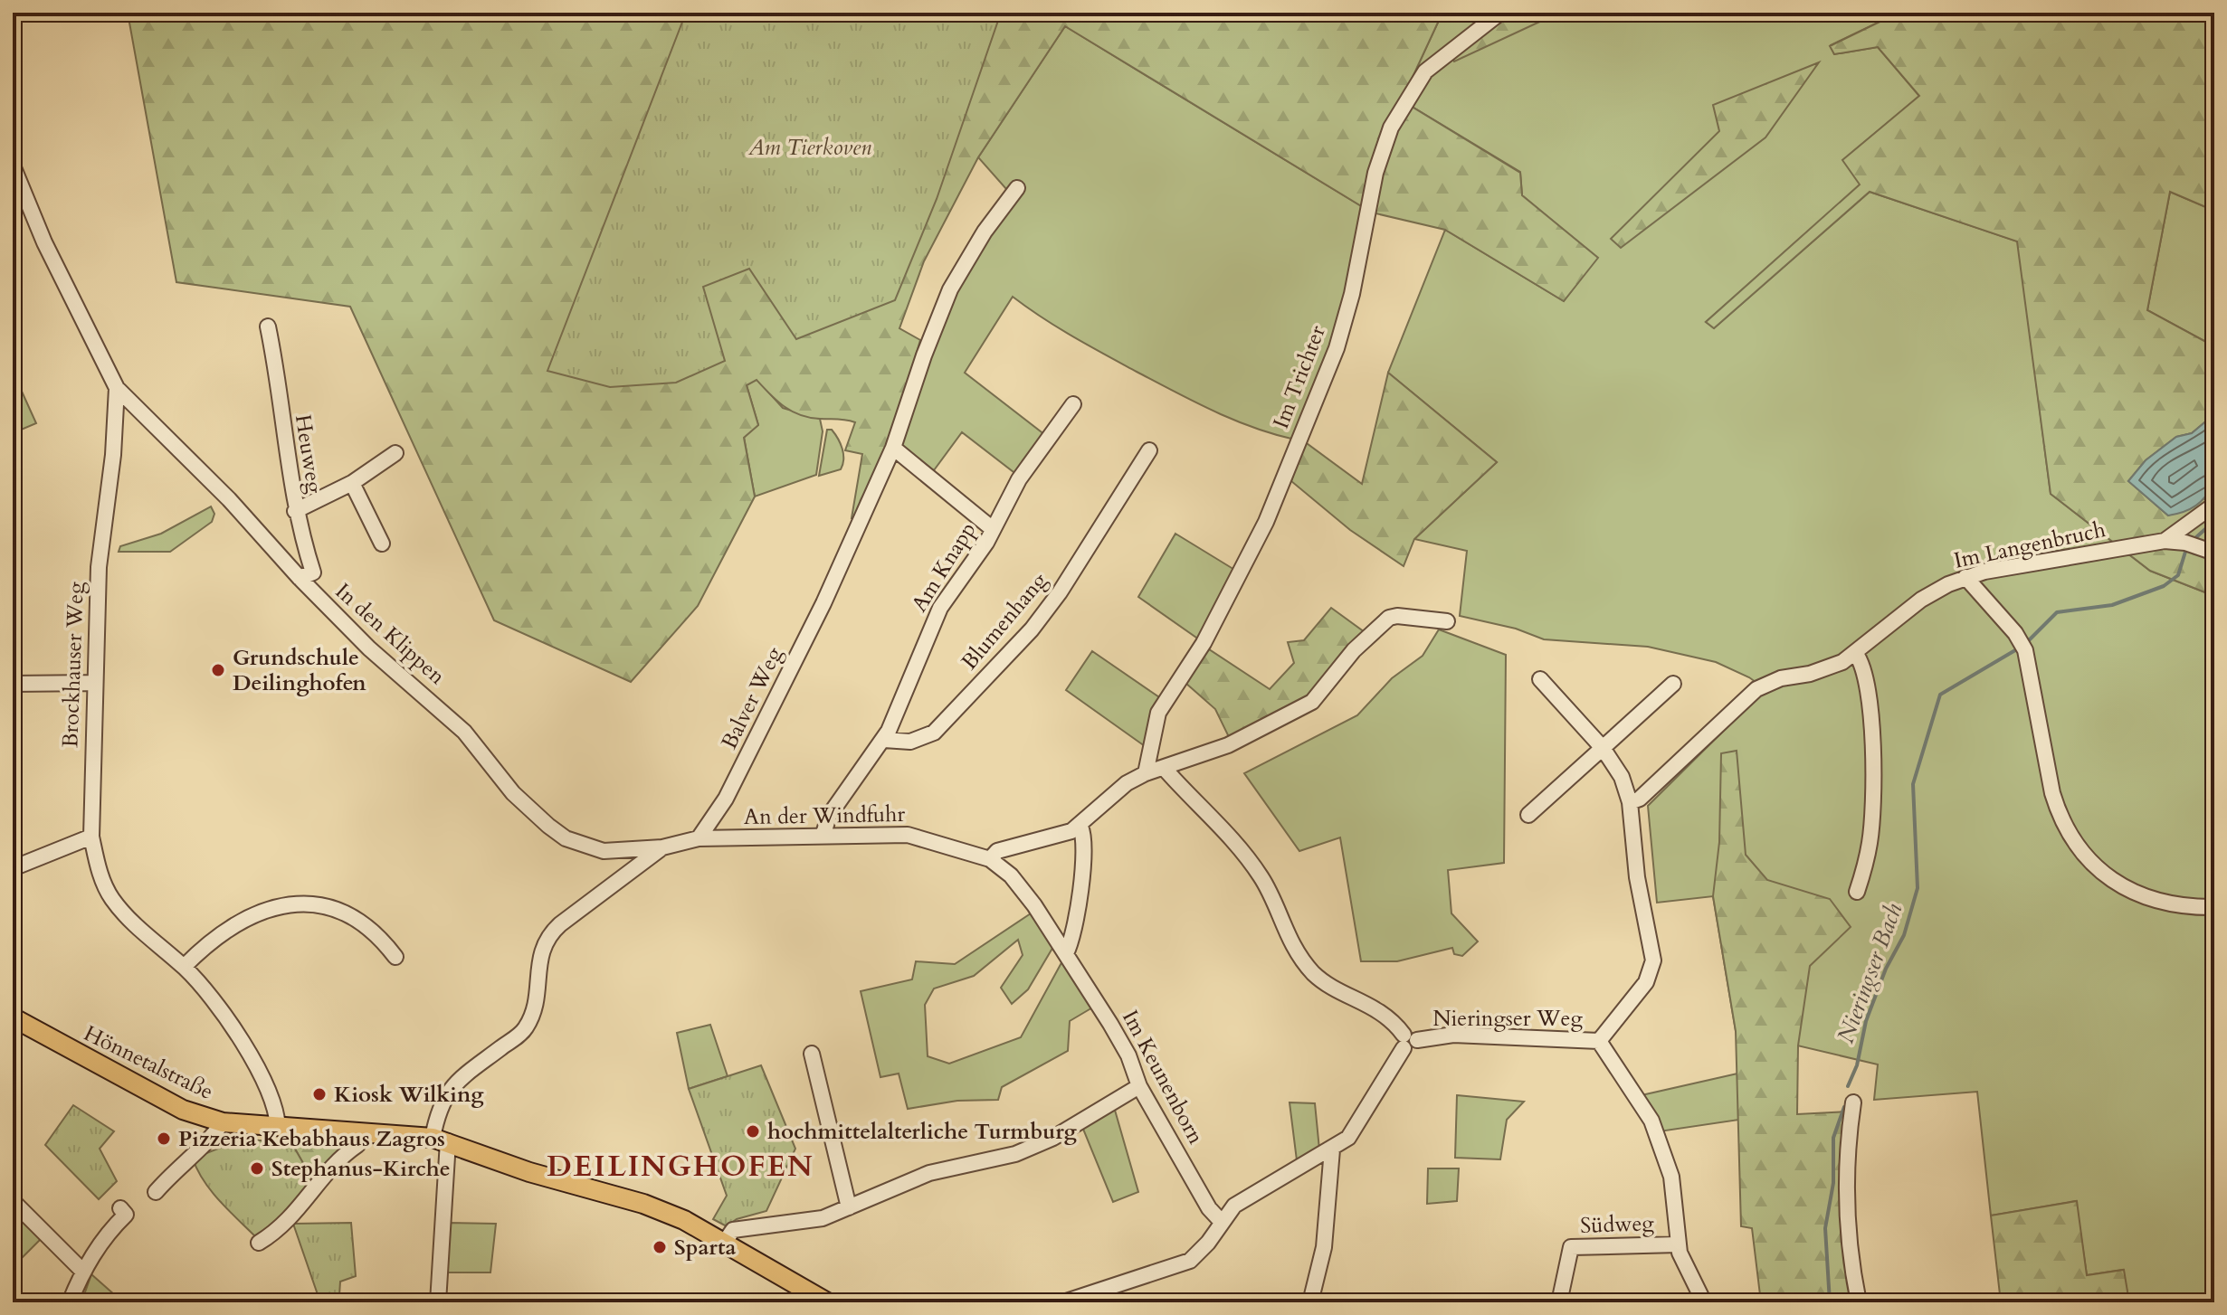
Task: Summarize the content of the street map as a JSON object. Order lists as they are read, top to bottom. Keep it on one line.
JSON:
{"streets":{"main road":["Hönnetalstraße"],"street":["Im Trichter","Heuweg","Im Langenbruch","Am Knapp","Blumenhang","In den Klippen","Brockhauser Weg","Balver Weg","An der Windfuhr","Nieringser Weg","Im Keunenborn","Südweg"]},"crossings":[["Heuweg","In den Klippen"],["Am Knapp","Blumenhang"],["Am Knapp","An der Windfuhr"],["In den Klippen","Brockhauser Weg"],["Brockhauser Weg","Hönnetalstraße"],["Balver Weg","An der Windfuhr"],["An der Windfuhr","Im Keunenborn"]],"districts":["DEILINGHOFEN"],"water":["Nieringser Bach"],"parks":["Am Tierkoven"],"places":["Grundschule Deilinghofen","Kiosk Wilking","hochmittelalterliche Turmburg","Pizzeria Kebabhaus Zagros","Stephanus-Kirche","Sparta"]}
